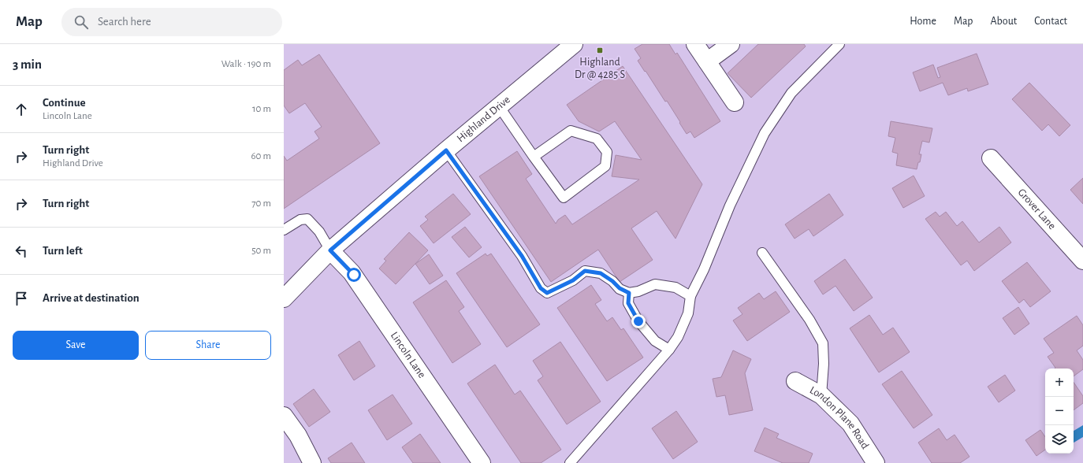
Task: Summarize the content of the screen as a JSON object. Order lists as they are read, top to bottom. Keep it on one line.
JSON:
{"streets":{"street":["Highland Drive","Grover Lane","Lincoln Lane","London Plane Road"]},"crossings":[["Highland Drive","Lincoln Lane"]],"places":{"transit":["Highland Dr @ 4285 S"]},"page":{"header":"Map","search":"Search here","nav":["Home","Map","About","Contact"],"heading":["3 min","Walk · 190 m"],"list":[["Continue","Lincoln Lane","10 m"],["Turn right","Highland Drive","60 m"],["Turn right","70 m"],["Turn left","50 m"],"Arrive at destination"],"buttons":["Save","Share"],"map_buttons":["+","−"]}}
